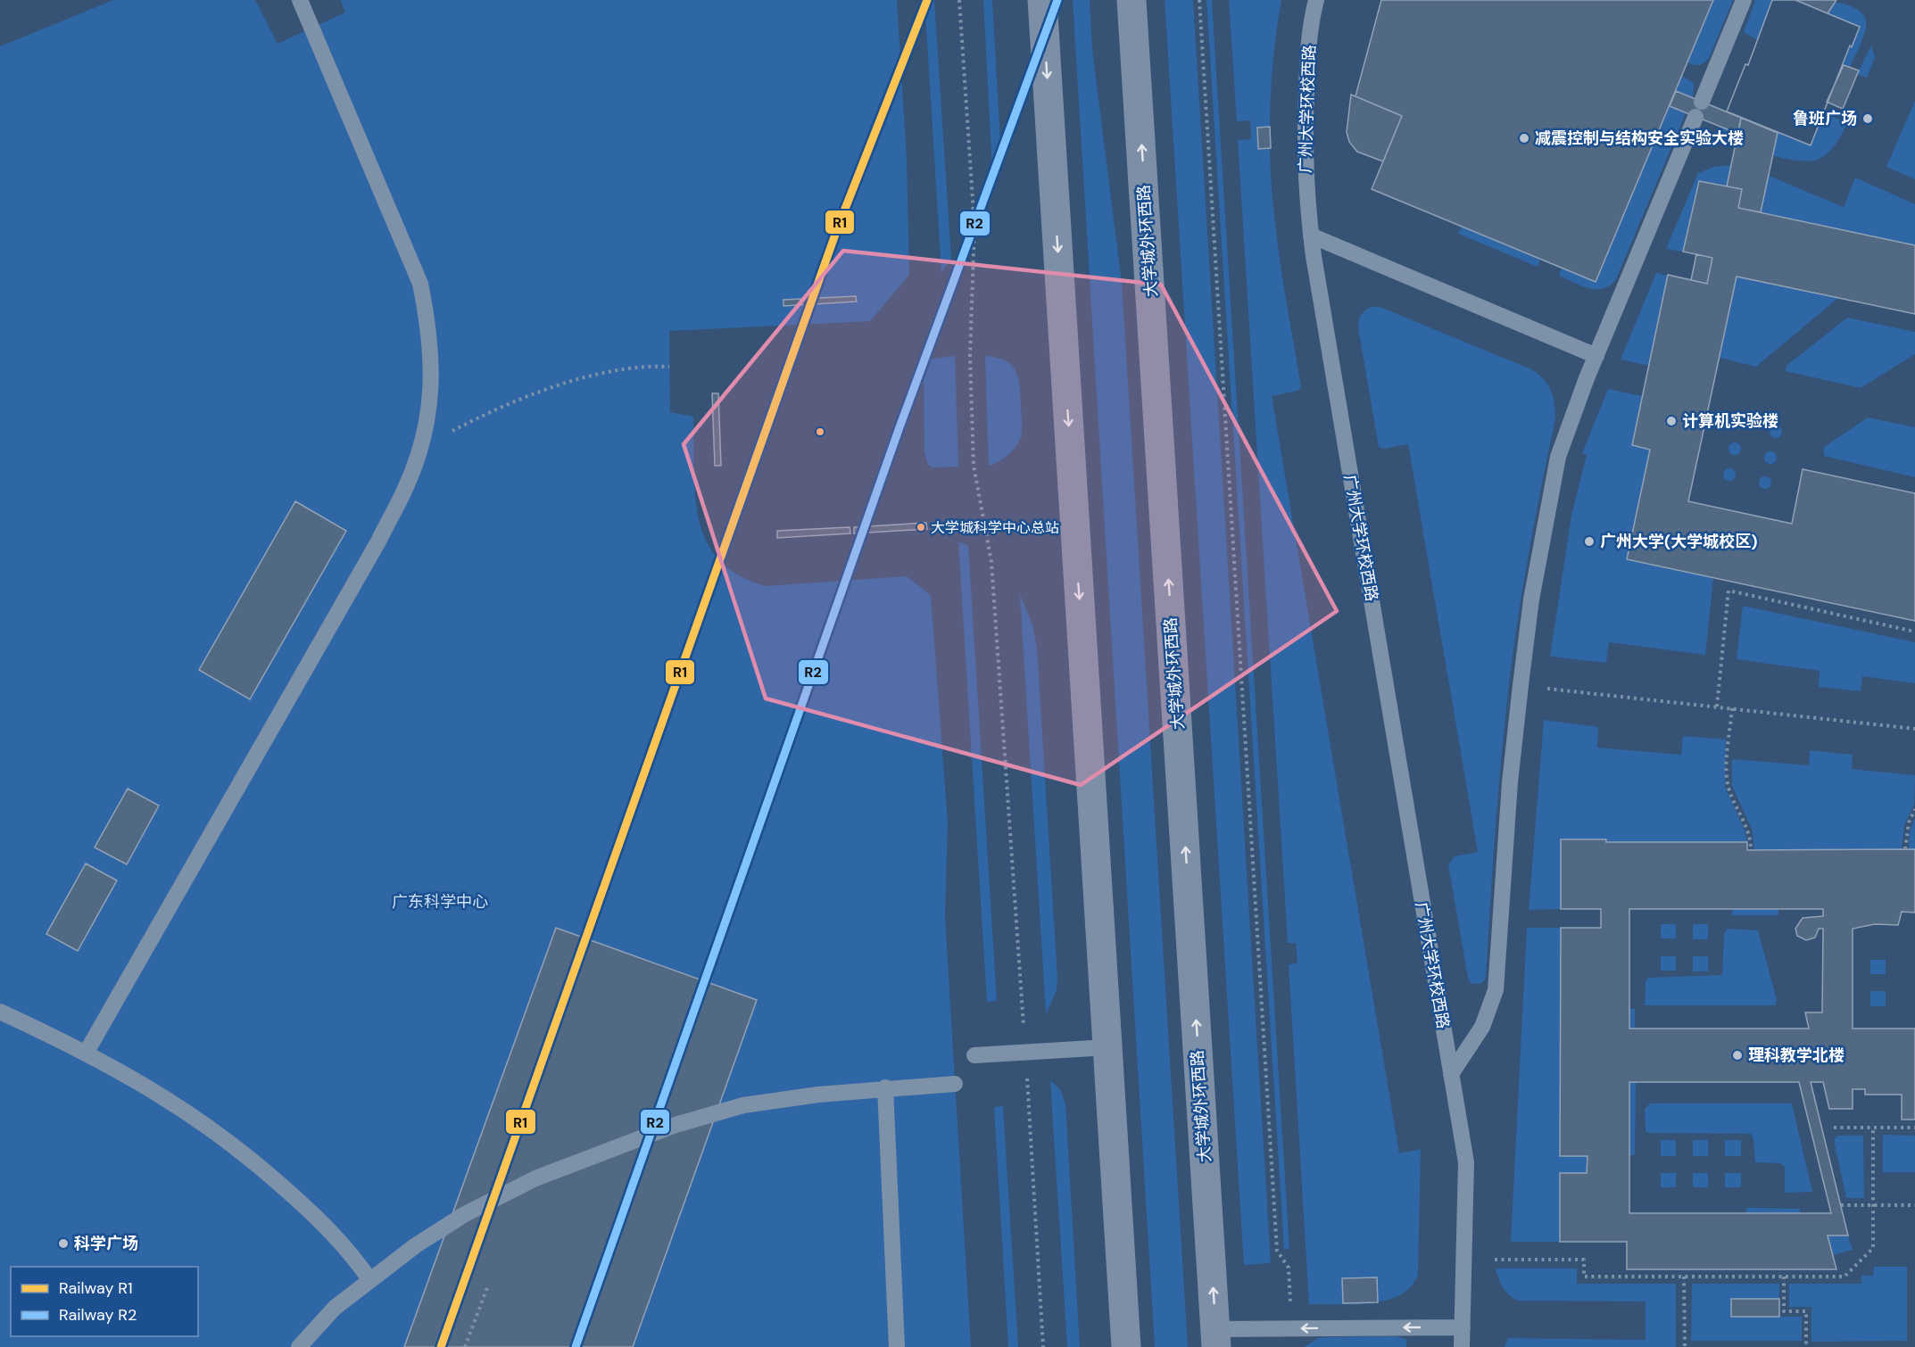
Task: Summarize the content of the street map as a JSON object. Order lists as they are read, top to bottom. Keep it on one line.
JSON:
{"streets":{"main road":["大学城外环西路"],"lane":["广州大学环校西路"]},"parks":["广东科学中心"],"places":["鲁班广场","减震控制与结构安全实验大楼","计算机实验楼","大学城科学中心总站","广州大学(大学城校区)","理科教学北楼","科学广场"],"lines":["rail line R1","rail line R2"],"legend":["Railway R1","Railway R2"]}
